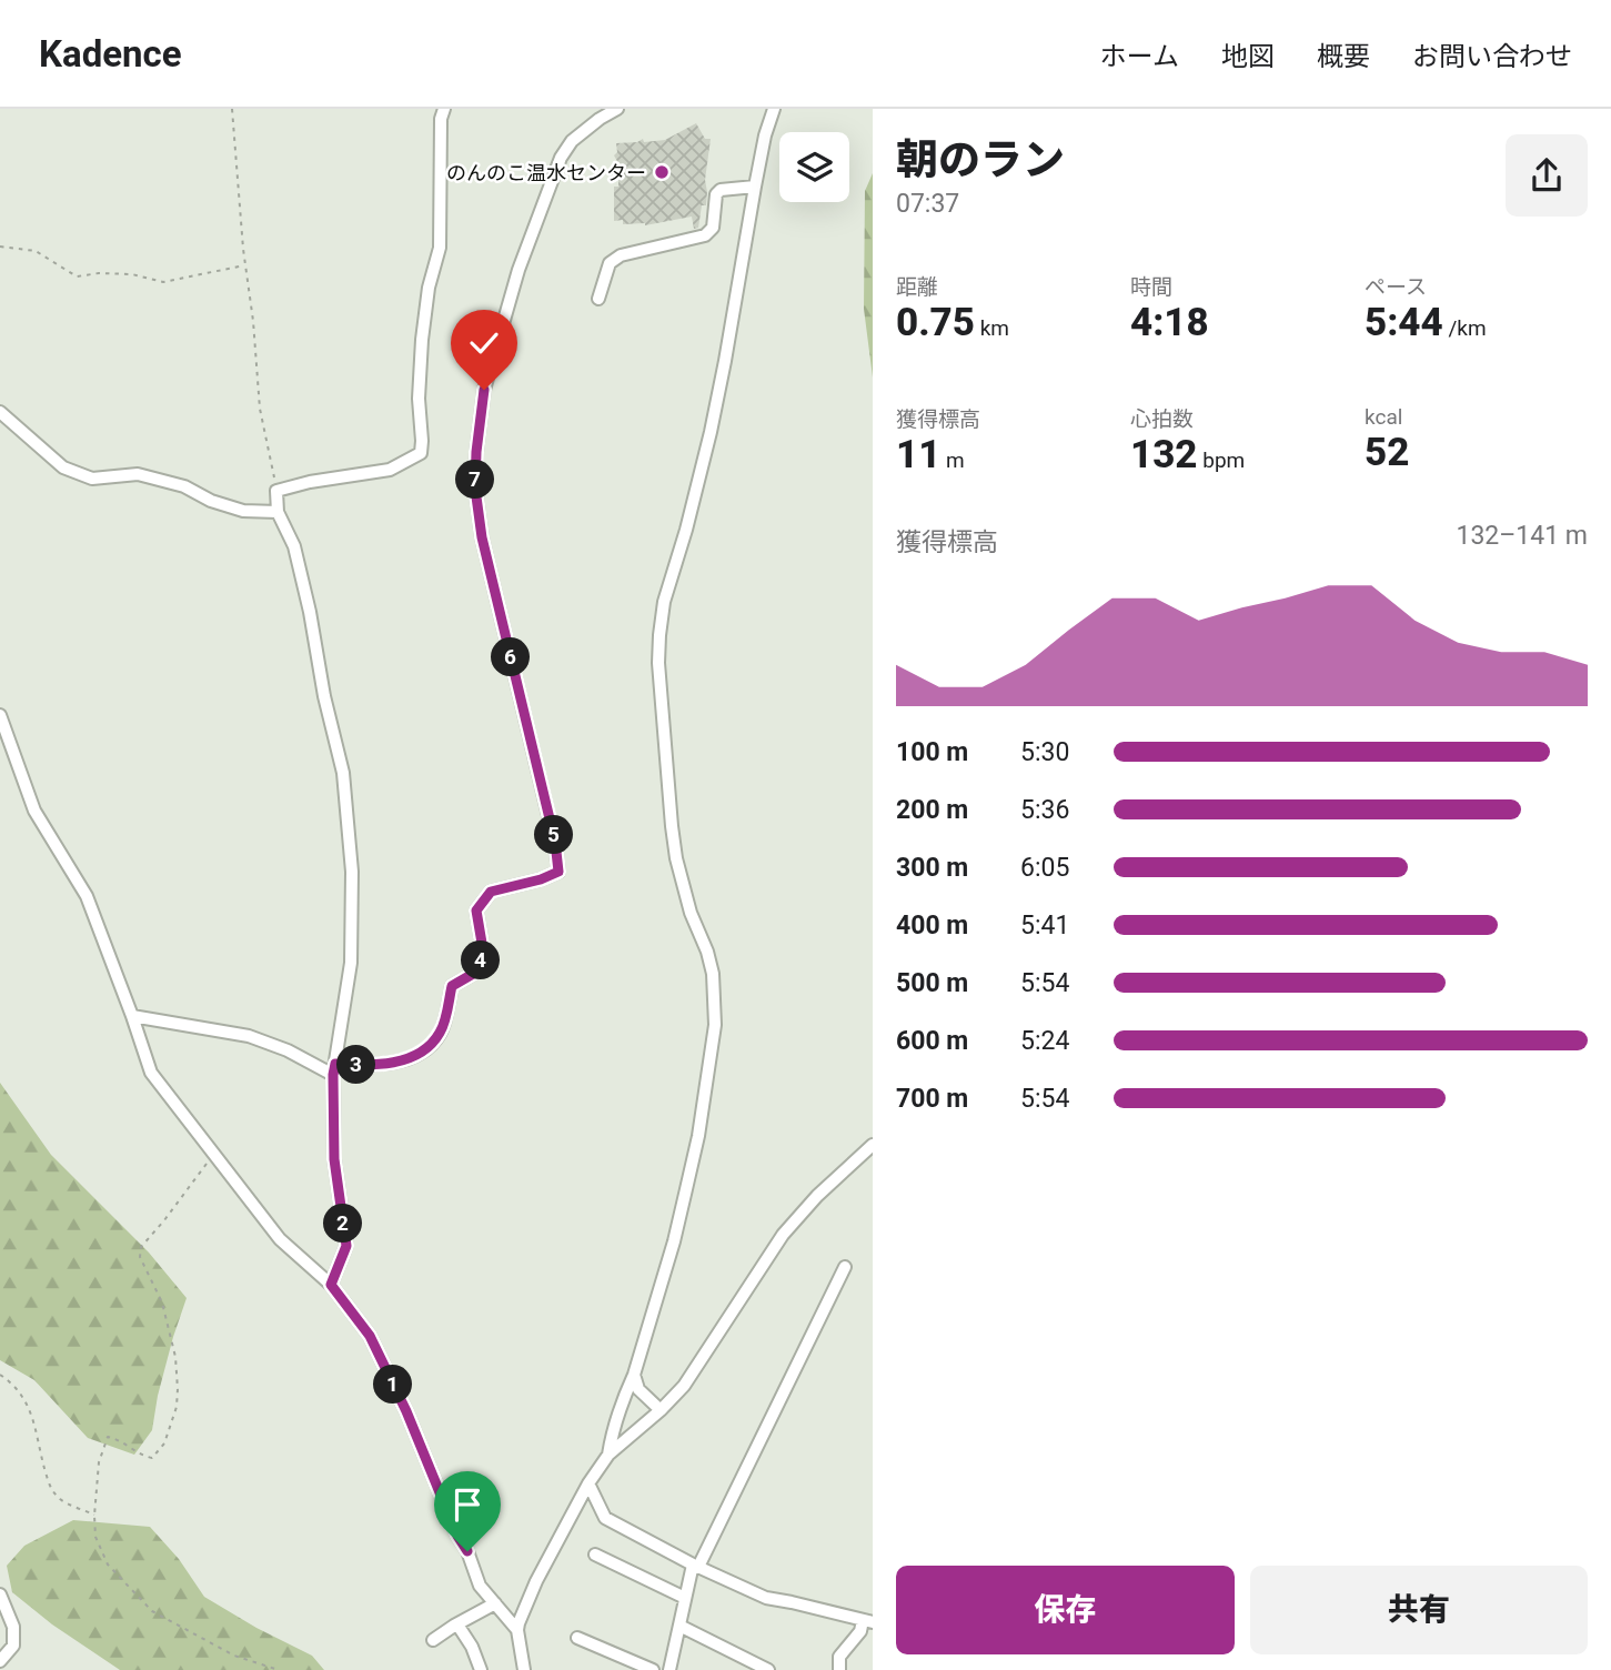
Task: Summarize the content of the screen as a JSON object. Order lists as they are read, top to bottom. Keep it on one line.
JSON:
{"places":["のんのこ温水センター"],"page":{"header":"Kadence","nav":["ホーム","地図","概要","お問い合わせ"],"heading":["朝のラン","07:37"],"stats":[["距離","0.75 km"],["時間","4:18"],["ペース","5:44 /km"],["獲得標高","11 m"],["心拍数","132 bpm"],["kcal","52"]],"pins":["7","6","5","4","3","2","1"],"chart":["獲得標高","132–141 m"],"list":[{"name":"100 m","note":"5:30"},{"name":"200 m","note":"5:36"},{"name":"300 m","note":"6:05"},{"name":"400 m","note":"5:41"},{"name":"500 m","note":"5:54"},{"name":"600 m","note":"5:24"},{"name":"700 m","note":"5:54"}],"buttons":["保存","共有"]}}
